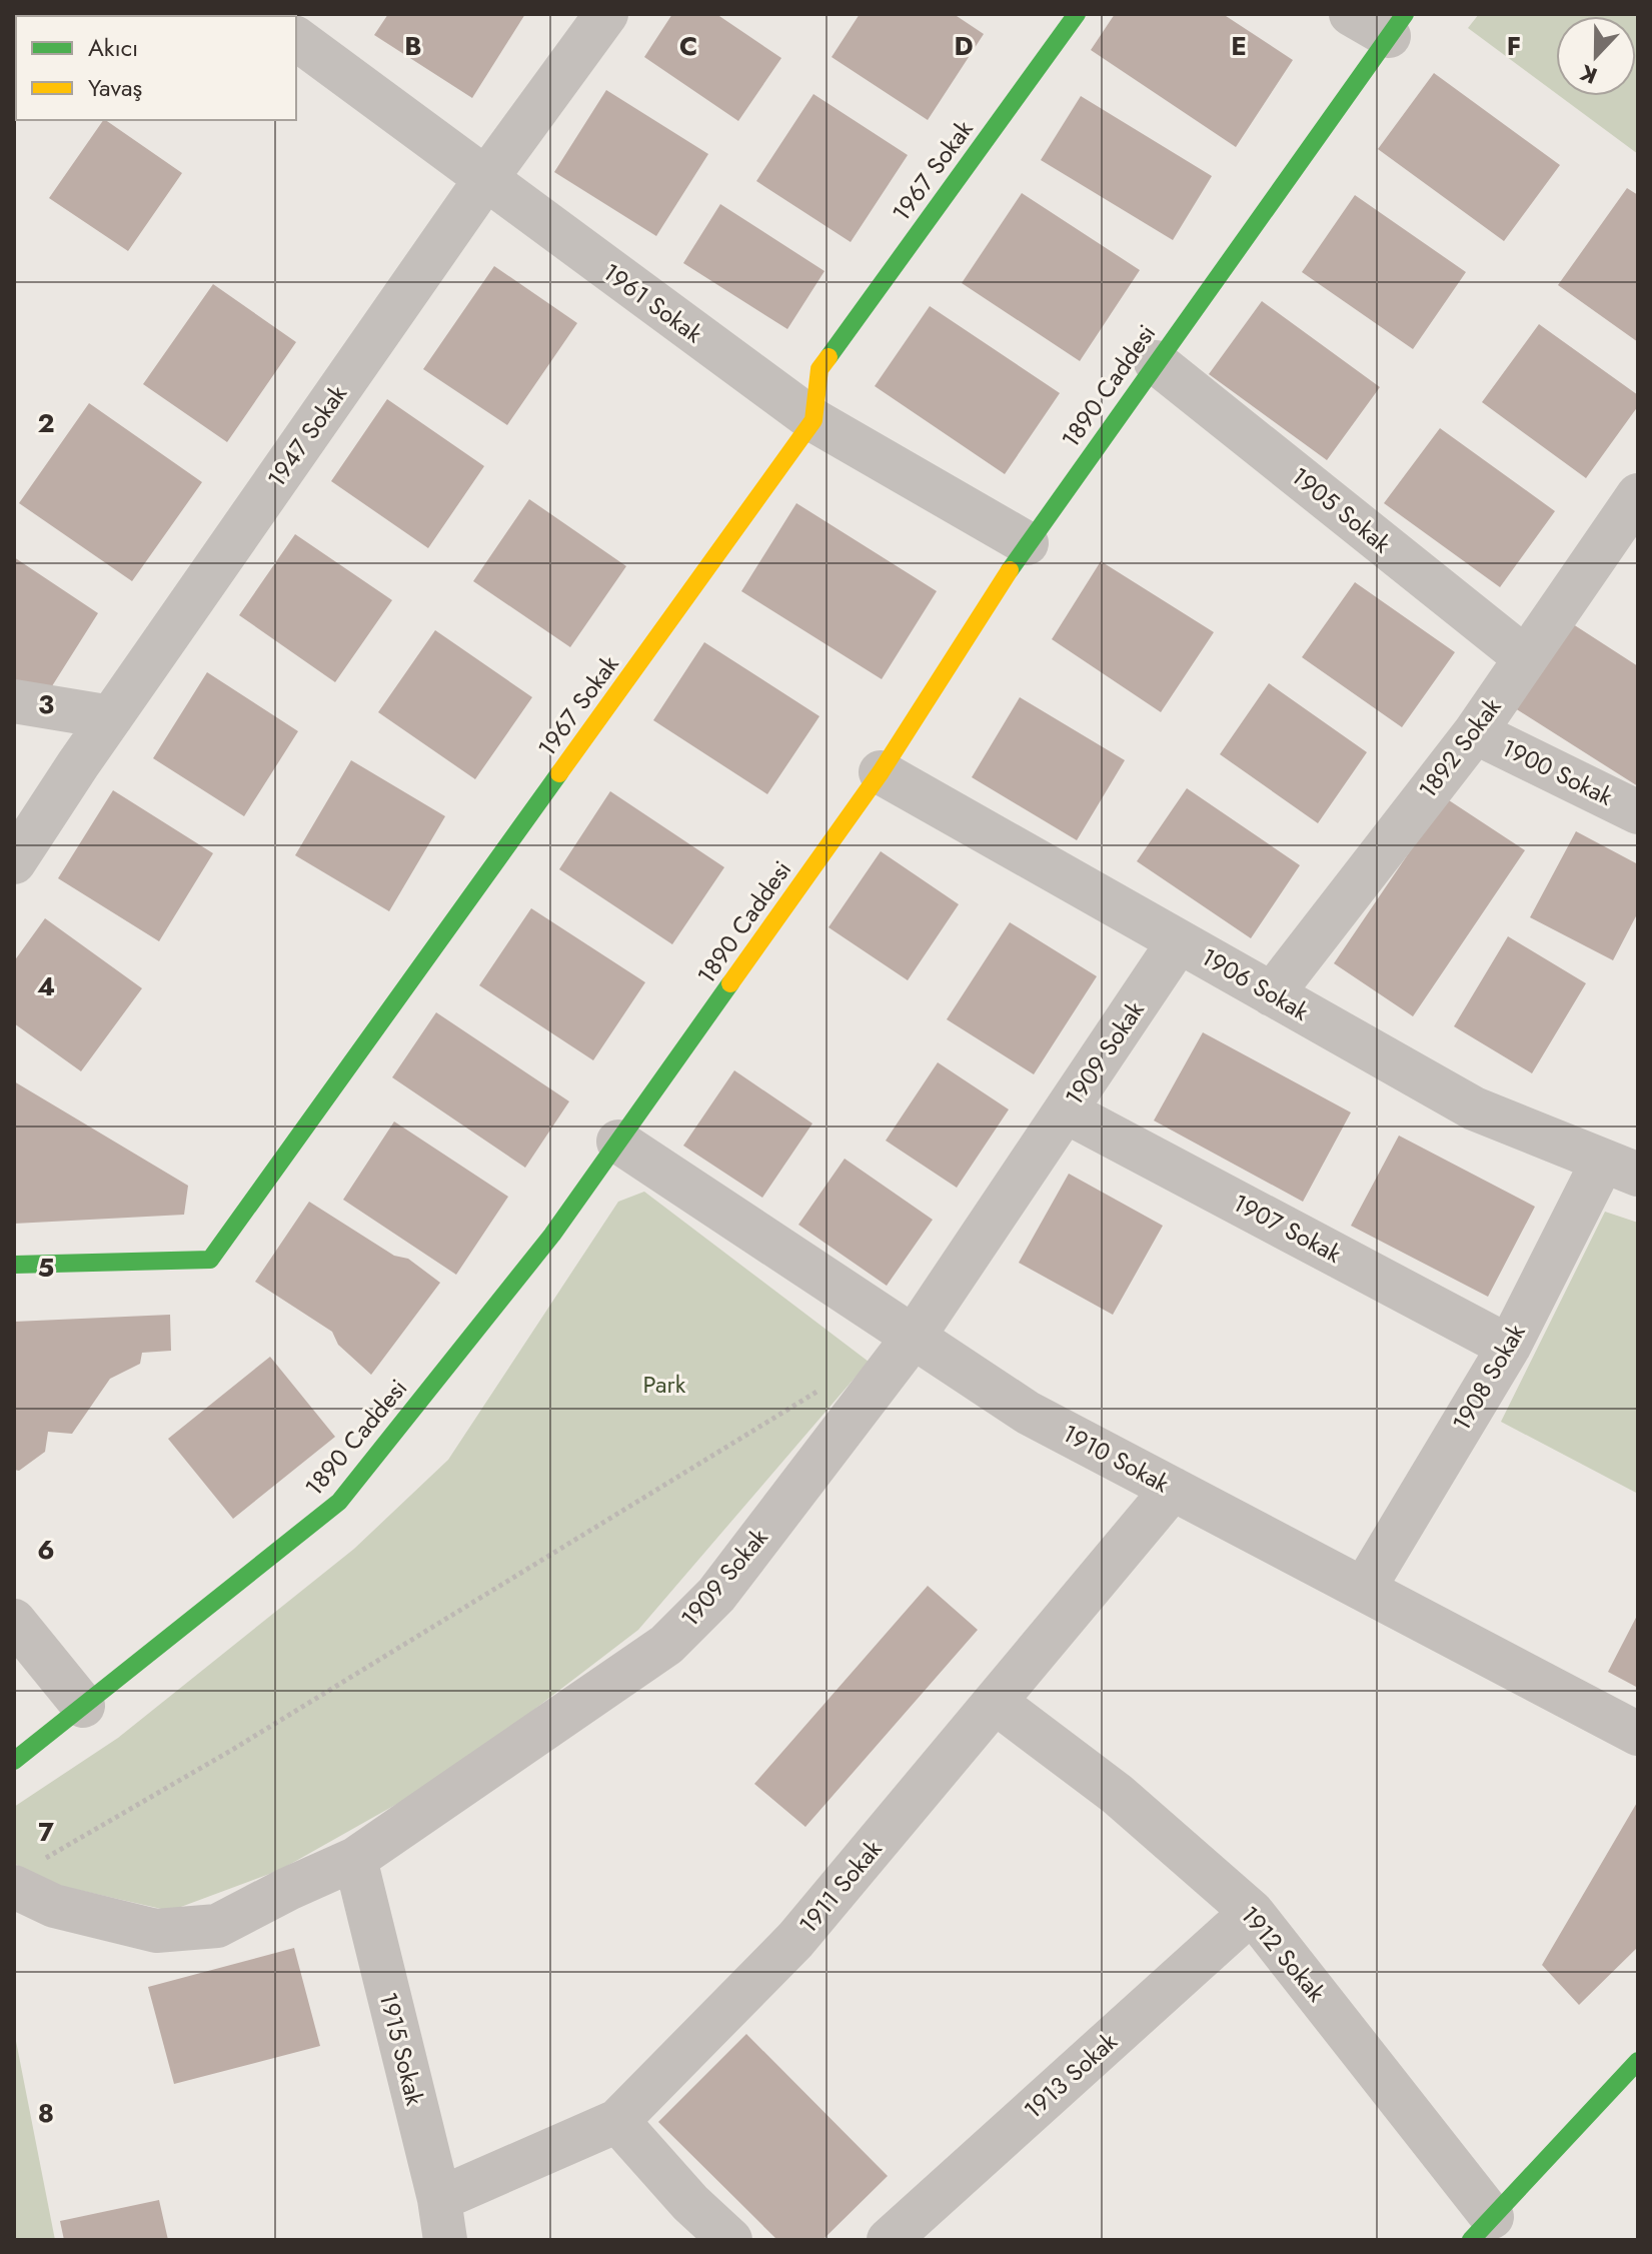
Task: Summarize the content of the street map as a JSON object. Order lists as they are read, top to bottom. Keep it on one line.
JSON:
{"streets":{"street":["1967 Sokak","1961 Sokak","1890 Caddesi","1947 Sokak","1905 Sokak","1892 Sokak","1900 Sokak","1906 Sokak","1909 Sokak","1907 Sokak","1908 Sokak","1910 Sokak","1911 Sokak","1912 Sokak","1915 Sokak","1913 Sokak"]},"crossings":[["1967 Sokak","1961 Sokak"],["1961 Sokak","1890 Caddesi"],["1961 Sokak","1947 Sokak"],["1890 Caddesi","1905 Sokak"],["1890 Caddesi","1906 Sokak"],["1890 Caddesi","1910 Sokak"],["1905 Sokak","1892 Sokak"],["1892 Sokak","1900 Sokak"],["1892 Sokak","1906 Sokak"],["1906 Sokak","1909 Sokak"],["1906 Sokak","1908 Sokak"],["1909 Sokak","1907 Sokak"],["1909 Sokak","1910 Sokak"],["1909 Sokak","1915 Sokak"],["1907 Sokak","1908 Sokak"],["1908 Sokak","1910 Sokak"],["1910 Sokak","1911 Sokak"],["1911 Sokak","1912 Sokak"],["1911 Sokak","1915 Sokak"],["1912 Sokak","1913 Sokak"]],"parks":["Park"],"legend":["Akıcı","Yavaş"],"north":"bottom","grid":{"columns":["B","C","D","E","F"],"rows":["2","3","4","5","6","7","8"]}}
